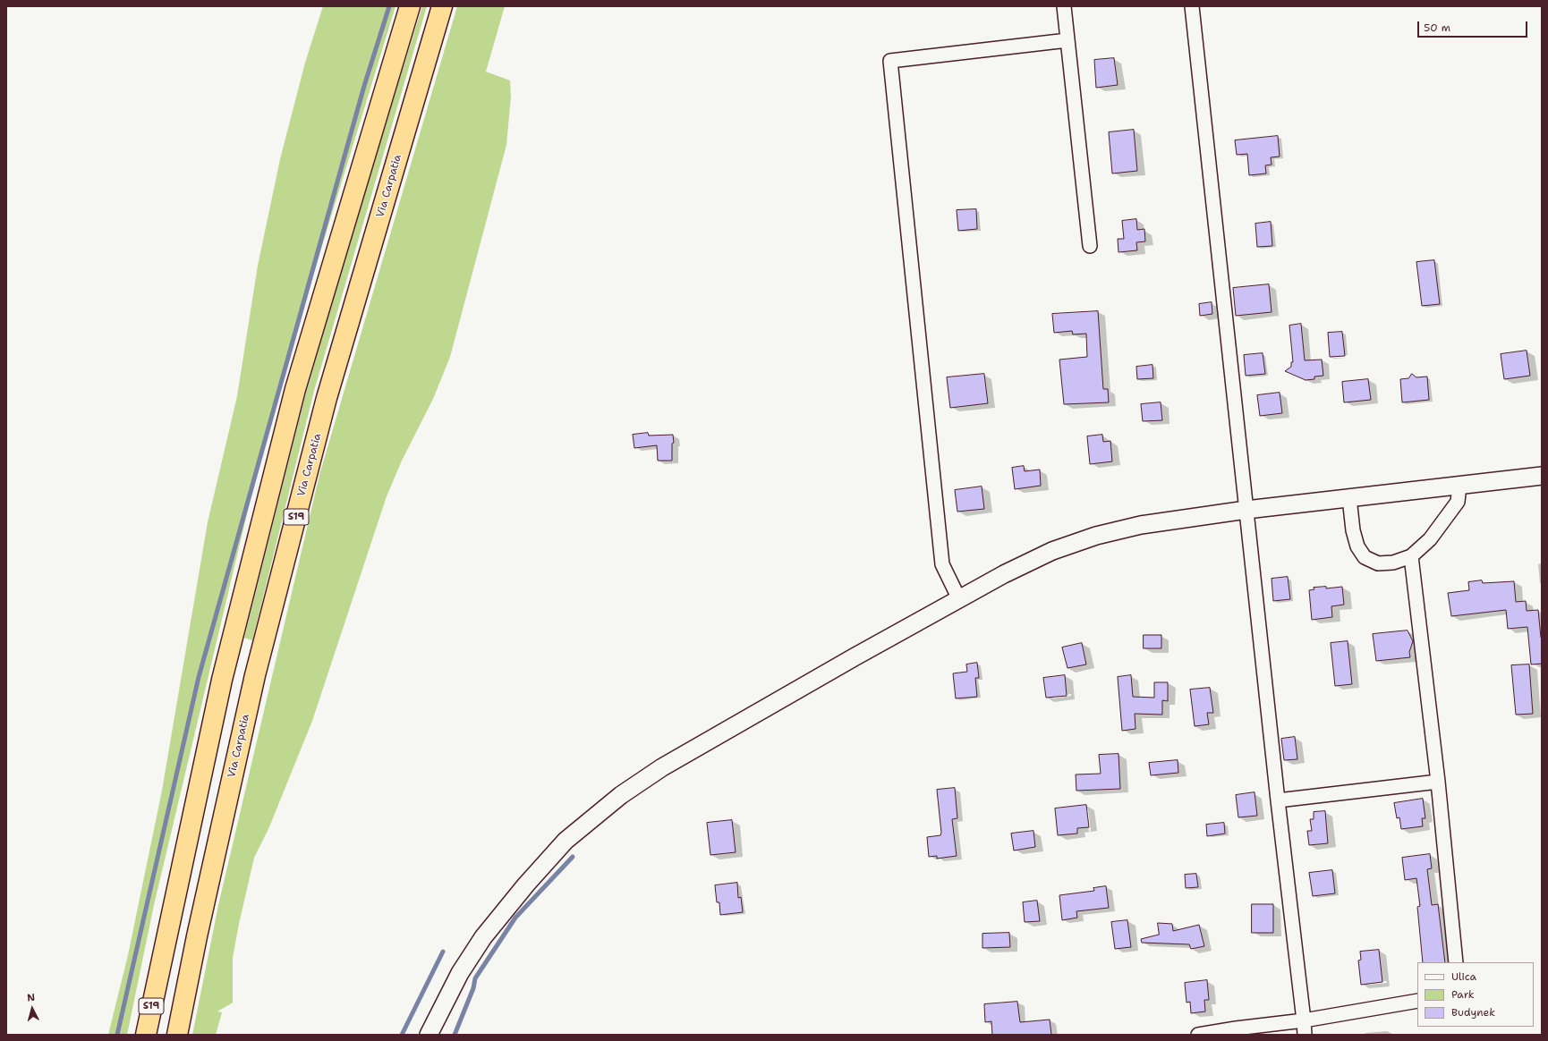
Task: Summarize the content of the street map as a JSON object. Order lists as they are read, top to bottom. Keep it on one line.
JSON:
{"streets":{"highway":["Via Carpatia","S19"]},"legend":["Ulica","Park","Budynek"],"scale_bar":"50 m","north":"top"}
